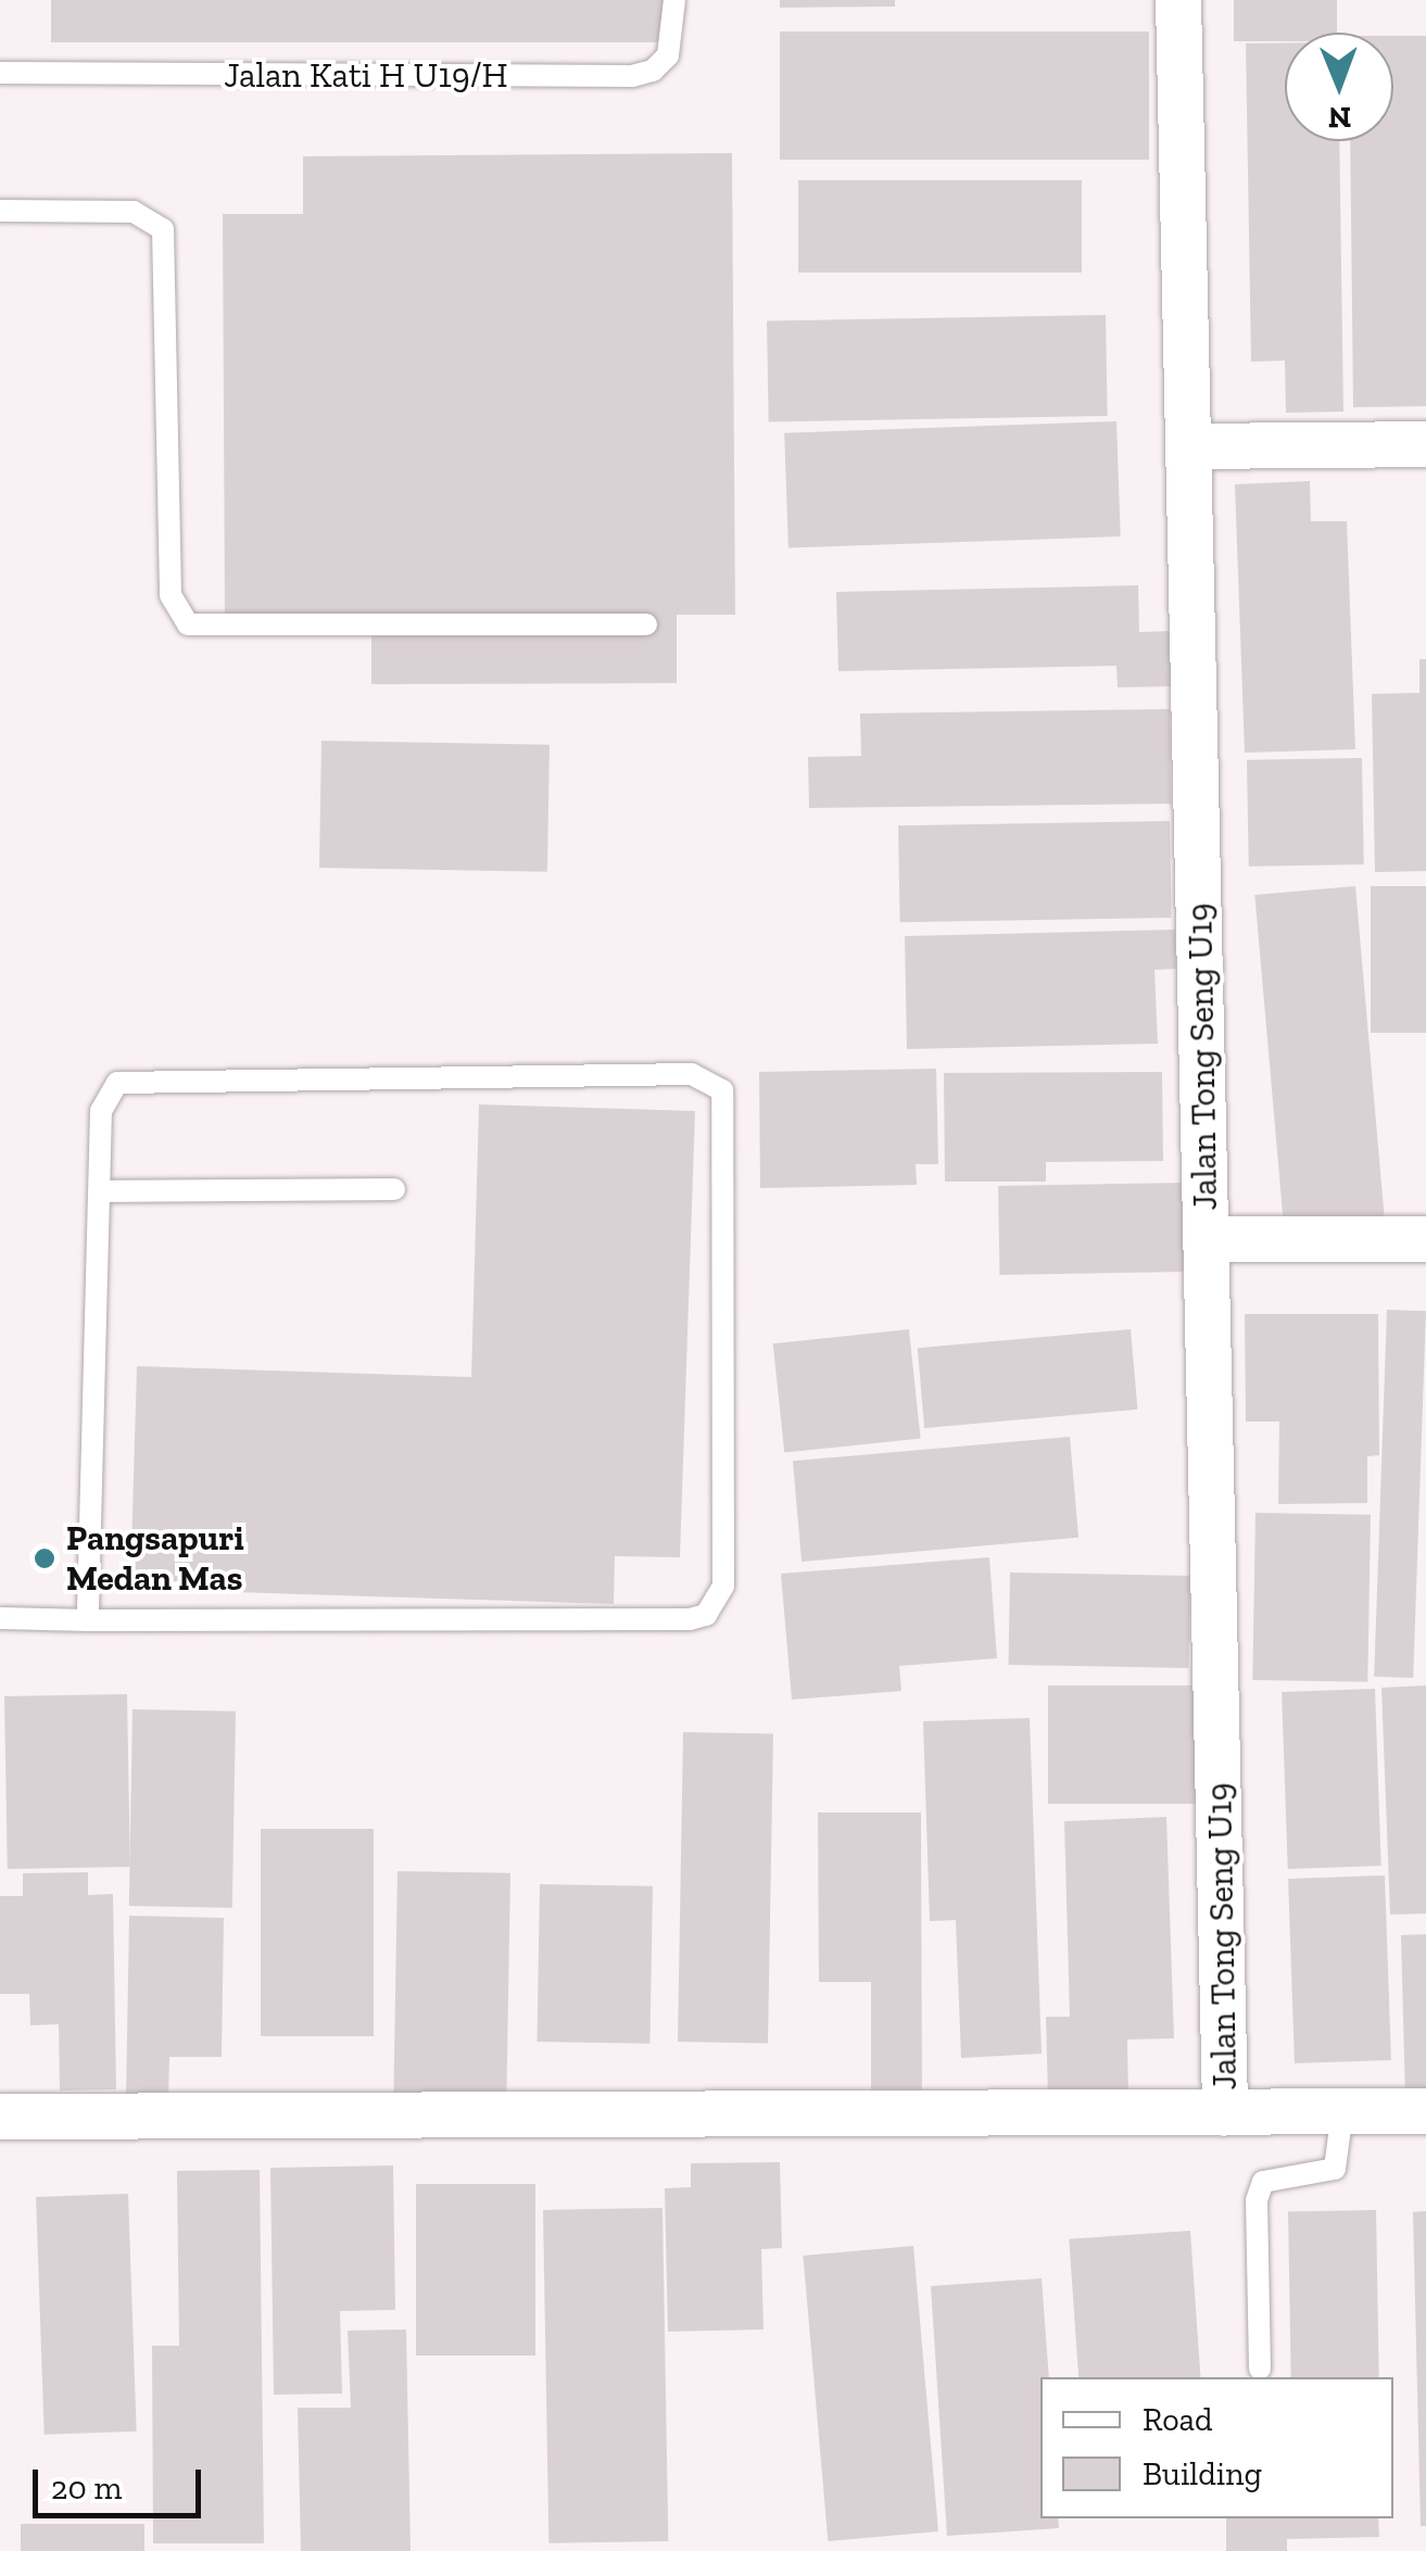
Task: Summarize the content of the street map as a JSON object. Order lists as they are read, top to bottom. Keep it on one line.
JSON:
{"streets":{"street":["Jalan Tong Seng U19"],"lane":["Jalan Kati H U19/H"]},"places":["Pangsapuri Medan Mas"],"legend":["Road","Building"],"scale_bar":"20 m","north":"bottom"}
